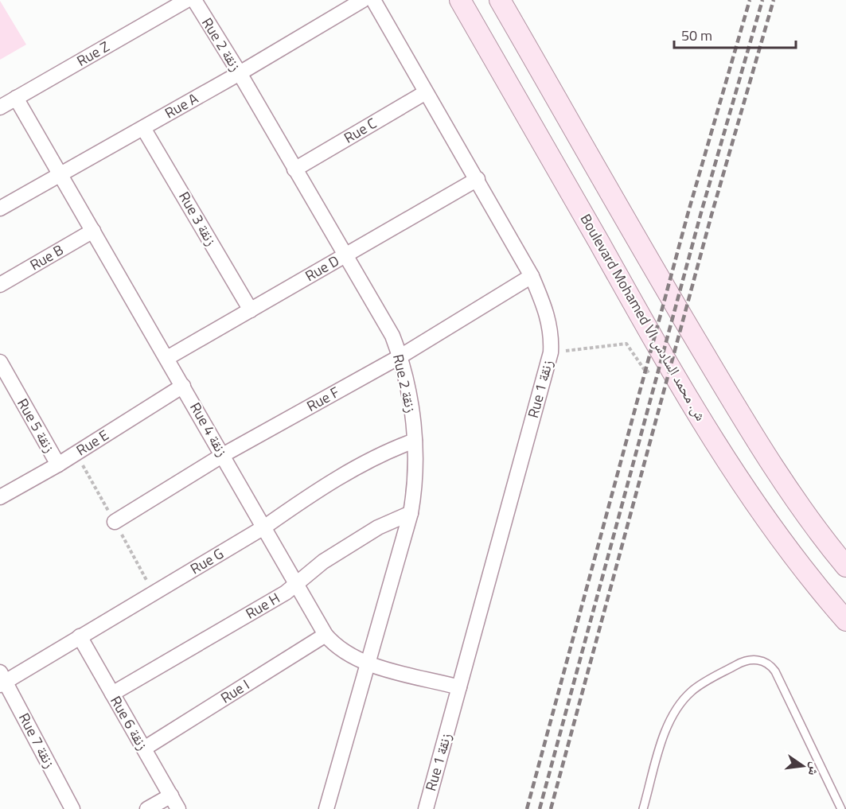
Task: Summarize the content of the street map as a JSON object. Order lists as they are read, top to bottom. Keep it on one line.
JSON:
{"streets":{"main road":["Boulevard Mohamed VI ش. محمد السادس"],"street":["Rue 2 زنقة","Rue Z","Rue A","Rue C","Rue 3 زنقة","Rue B","Rue D","Rue 1 زنقة","Rue F","Rue 5 زنقة","Rue 4 زنقة","Rue E","Rue G","Rue H","Rue I","Rue 6 زنقة","Rue 7 زنقة"]},"crossings":[["Rue 2 زنقة","Rue A"],["Rue 2 زنقة","Rue C"],["Rue 2 زنقة","Rue D"],["Rue 2 زنقة","Rue F"],["Rue 2 زنقة","Rue 4 زنقة"],["Rue 2 زنقة","Rue G"],["Rue 2 زنقة","Rue H"],["Rue Z","Rue 4 زنقة"],["Rue A","Rue 3 زنقة"],["Rue A","Rue 4 زنقة"],["Rue C","Rue 1 زنقة"],["Rue 3 زنقة","Rue D"],["Rue B","Rue 4 زنقة"],["Rue D","Rue 1 زنقة"],["Rue D","Rue 4 زنقة"],["Rue 1 زنقة","Rue F"],["Rue 1 زنقة","Rue 4 زنقة"],["Rue F","Rue 4 زنقة"],["Rue 5 زنقة","Rue E"],["Rue 4 زنقة","Rue E"],["Rue 4 زنقة","Rue G"],["Rue 4 زنقة","Rue H"],["Rue 4 زنقة","Rue I"],["Rue G","Rue 6 زنقة"],["Rue G","Rue 7 زنقة"],["Rue H","Rue 6 زنقة"],["Rue I","Rue 6 زنقة"]],"scale_bar":"50 m","north":"right"}
